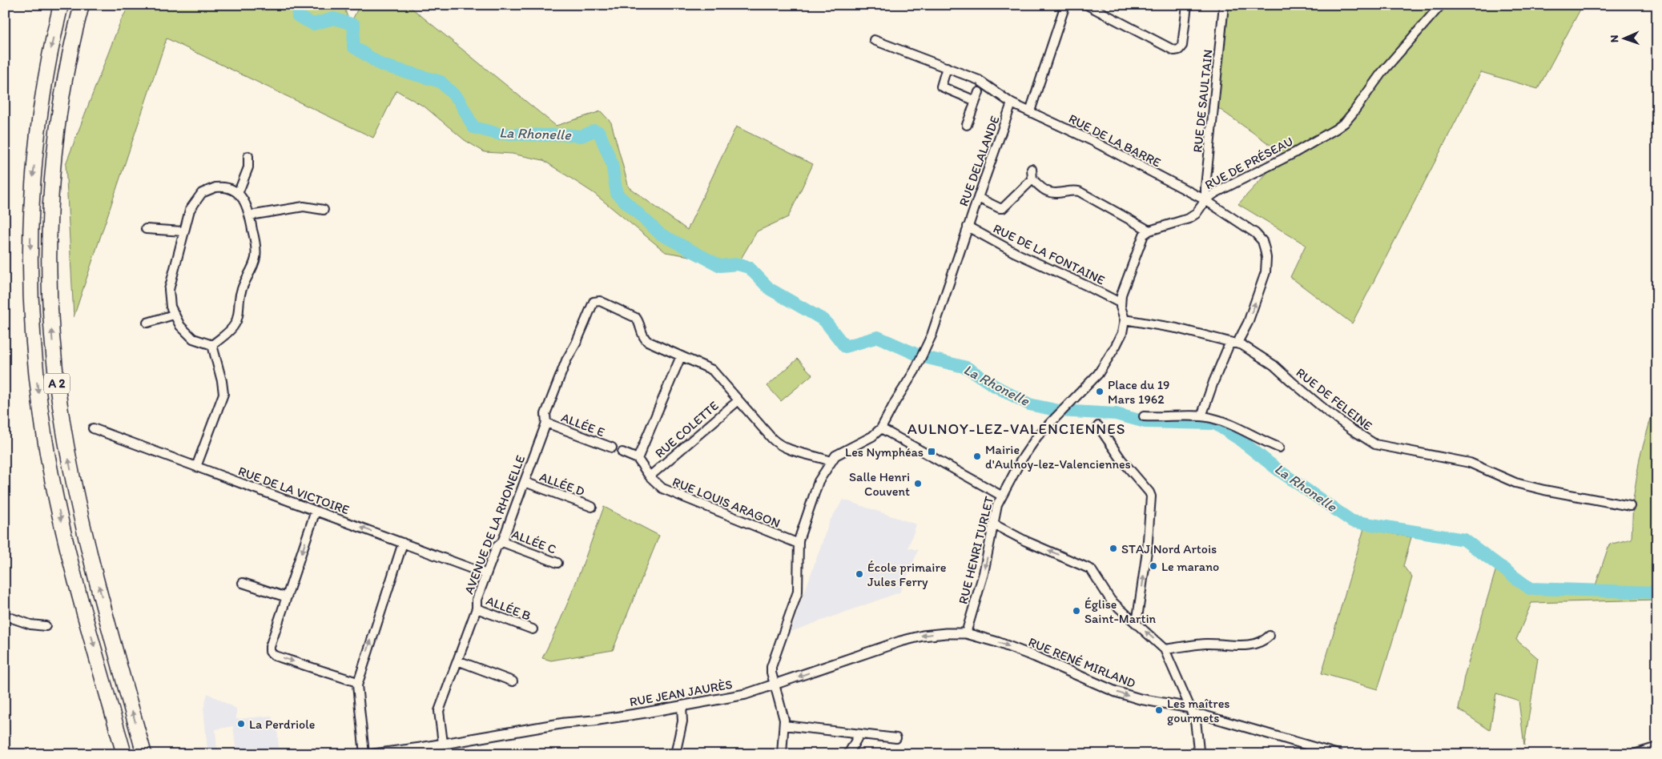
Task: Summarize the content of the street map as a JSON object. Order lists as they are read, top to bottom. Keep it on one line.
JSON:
{"streets":{"highway":["A 2"],"street":["RUE DE SAULTAIN","RUE DE LA BARRE","RUE DELALANDE","RUE DE PRÉSEAU","RUE DE LA FONTAINE","RUE DE FELEINE","ALLÉE E","RUE COLETTE","ALLÉE D","RUE DE LA VICTOIRE","RUE LOUIS ARAGON","AVENUE DE LA RHONELLE","ALLÉE C","RUE HENRI TURLET","ALLÉE B","RUE RENÉ MIRLAND","RUE JEAN JAURÈS"]},"crossings":[["RUE DE SAULTAIN","RUE DE LA BARRE"],["RUE DE SAULTAIN","RUE DE PRÉSEAU"],["RUE DE LA BARRE","RUE DELALANDE"],["RUE DE LA BARRE","RUE DE PRÉSEAU"],["RUE DE LA BARRE","RUE DE FELEINE"],["RUE DELALANDE","RUE DE LA FONTAINE"],["RUE DE FELEINE","RUE HENRI TURLET"],["ALLÉE E","AVENUE DE LA RHONELLE"],["RUE COLETTE","RUE LOUIS ARAGON"],["ALLÉE D","AVENUE DE LA RHONELLE"],["RUE DE LA VICTOIRE","AVENUE DE LA RHONELLE"],["AVENUE DE LA RHONELLE","ALLÉE C"],["AVENUE DE LA RHONELLE","ALLÉE B"],["AVENUE DE LA RHONELLE","RUE JEAN JAURÈS"],["RUE HENRI TURLET","RUE RENÉ MIRLAND"],["RUE HENRI TURLET","RUE JEAN JAURÈS"],["RUE RENÉ MIRLAND","RUE JEAN JAURÈS"]],"one_way":["RUE RENÉ MIRLAND"],"districts":["AULNOY-LEZ-VALENCIENNES"],"water":["La Rhonelle"],"places":{"other":["Place du 19 Mars 1962","Mairie d'Aulnoy-lez-Valenciennes","Salle Henri Couvent","STAJ Nord Artois","Le marano","École primaire Jules Ferry","Église Saint-Martin","Les maîtres gourmets","La Perdriole"],"transit":["Les Nymphéas"]},"north":"left"}
